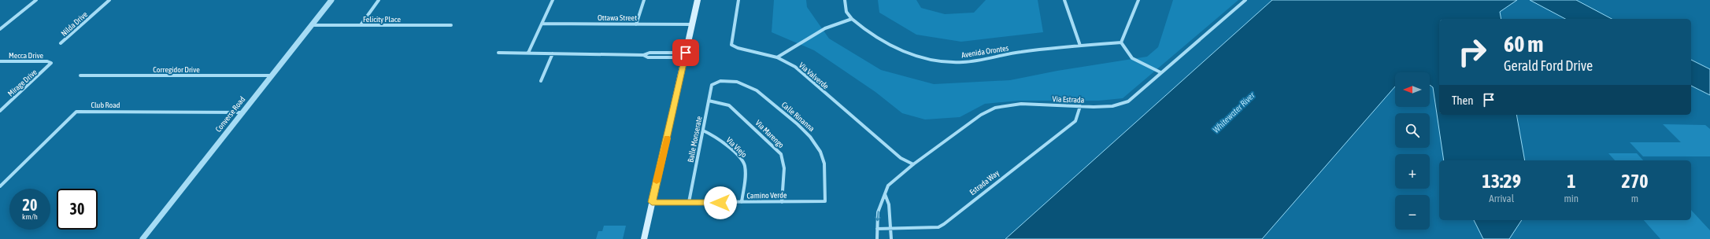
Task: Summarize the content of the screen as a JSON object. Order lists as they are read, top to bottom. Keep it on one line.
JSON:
{"streets":{"street":["Ottawa Street","Felicity Place","Nilda Drive","Avenida Orontes","Mecca Drive","Corregidor Drive","Via Valverde","Mirage Drive","Via Estrada","Club Road","Converse Road","Calle Rinanna","Via Marengo","Balle Monserate","Via Viejo","Estrada Way","Camino Verde"]},"crossings":[["Felicity Place","Converse Road"],["Mecca Drive","Mirage Drive"],["Corregidor Drive","Converse Road"],["Via Valverde","Via Estrada"],["Via Estrada","Estrada Way"],["Club Road","Converse Road"],["Calle Rinanna","Balle Monserate"],["Calle Rinanna","Camino Verde"],["Via Marengo","Balle Monserate"],["Via Marengo","Camino Verde"],["Balle Monserate","Via Viejo"],["Balle Monserate","Camino Verde"],["Via Viejo","Camino Verde"]],"water":["Whitewater River"],"north":"left","page":{"turn":["60 m","Gerald Ford Drive"],"map_buttons":["+","−"],"then":"Then","eta":["13:29","Arrival","1","min","270","m"],"speed":"20 km/h","limit":"30"}}
